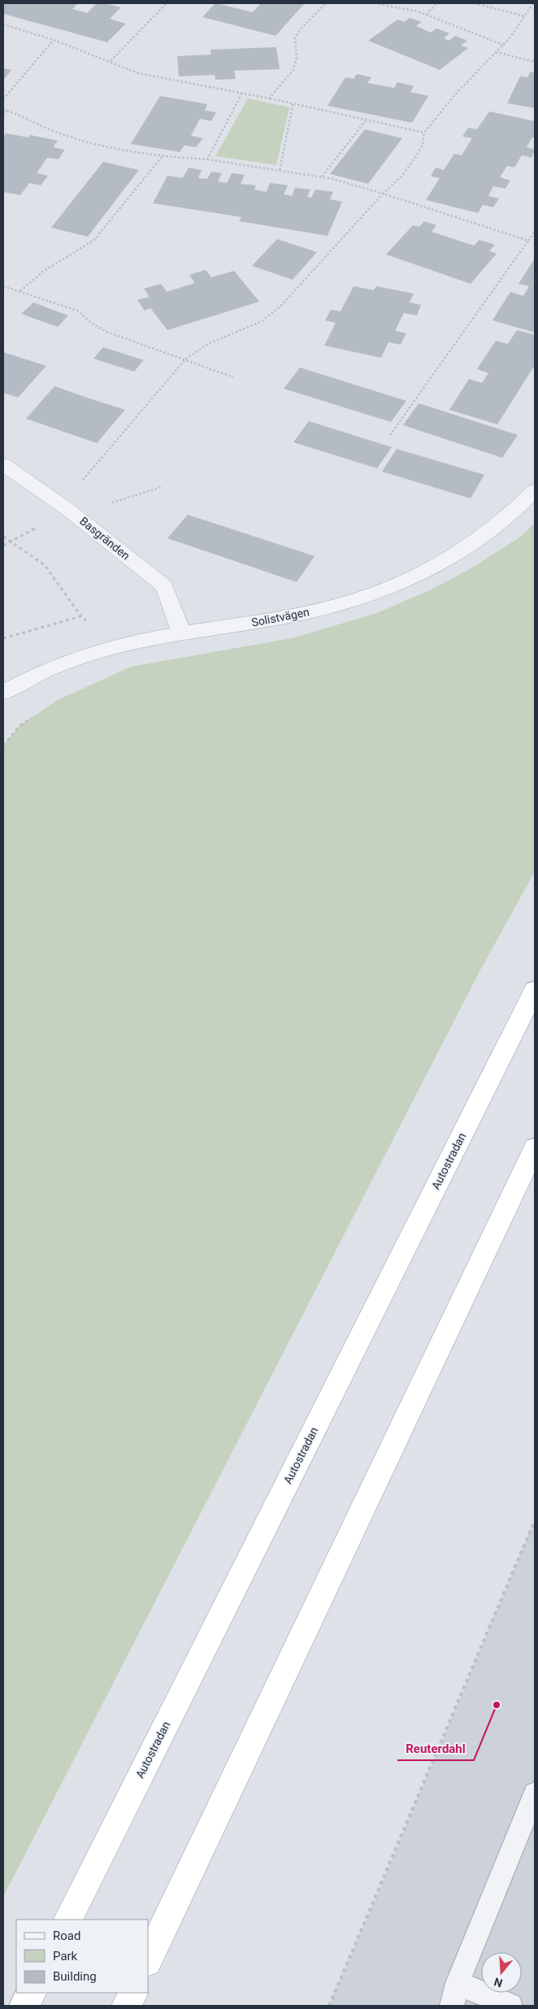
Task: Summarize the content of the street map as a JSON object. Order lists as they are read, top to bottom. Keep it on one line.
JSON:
{"streets":{"highway":["Autostradan"],"street":["Basgränden","Solistvägen"]},"crossings":[["Basgränden","Solistvägen"]],"places":["Reuterdahl"],"legend":["Road","Park","Building"],"north":"bottom"}
